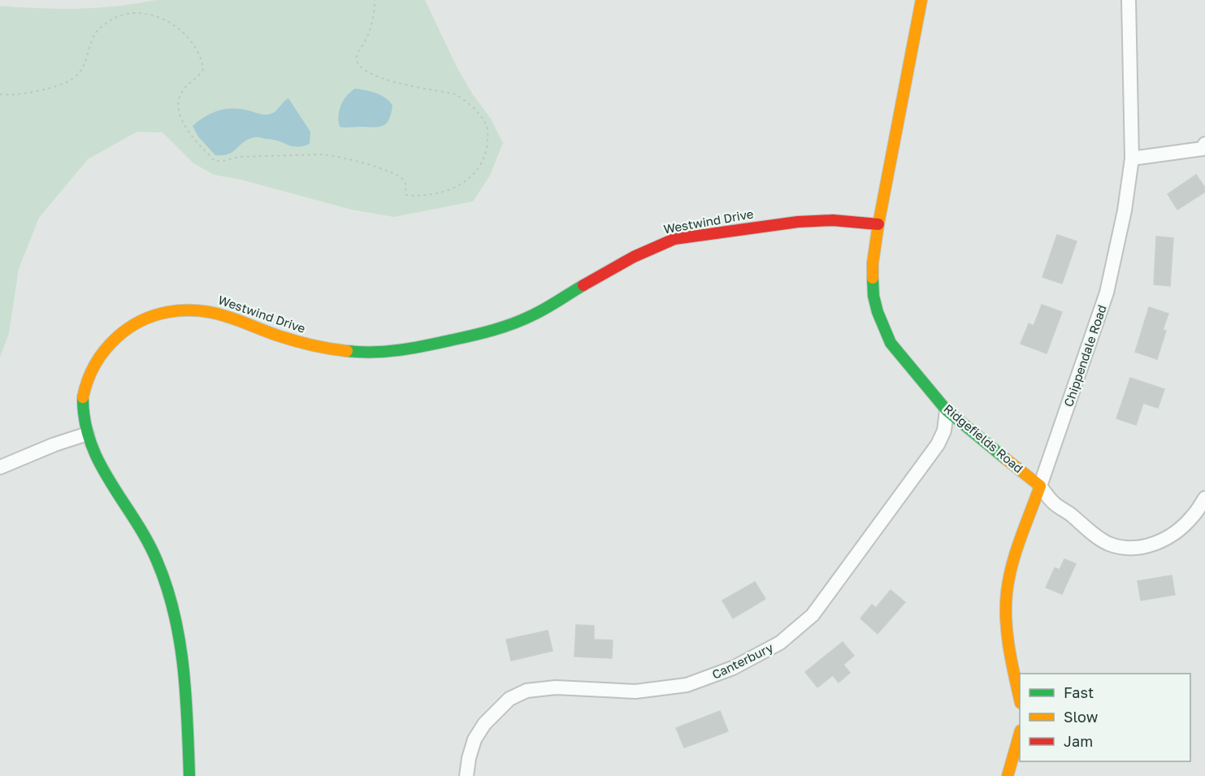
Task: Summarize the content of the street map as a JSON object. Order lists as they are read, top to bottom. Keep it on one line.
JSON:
{"streets":{"street":["Westwind Drive","Chippendale Road","Ridgefields Road","Canterbury"]},"crossings":[["Westwind Drive","Ridgefields Road"],["Chippendale Road","Ridgefields Road"],["Ridgefields Road","Canterbury"]],"legend":["Fast","Slow","Jam"]}
